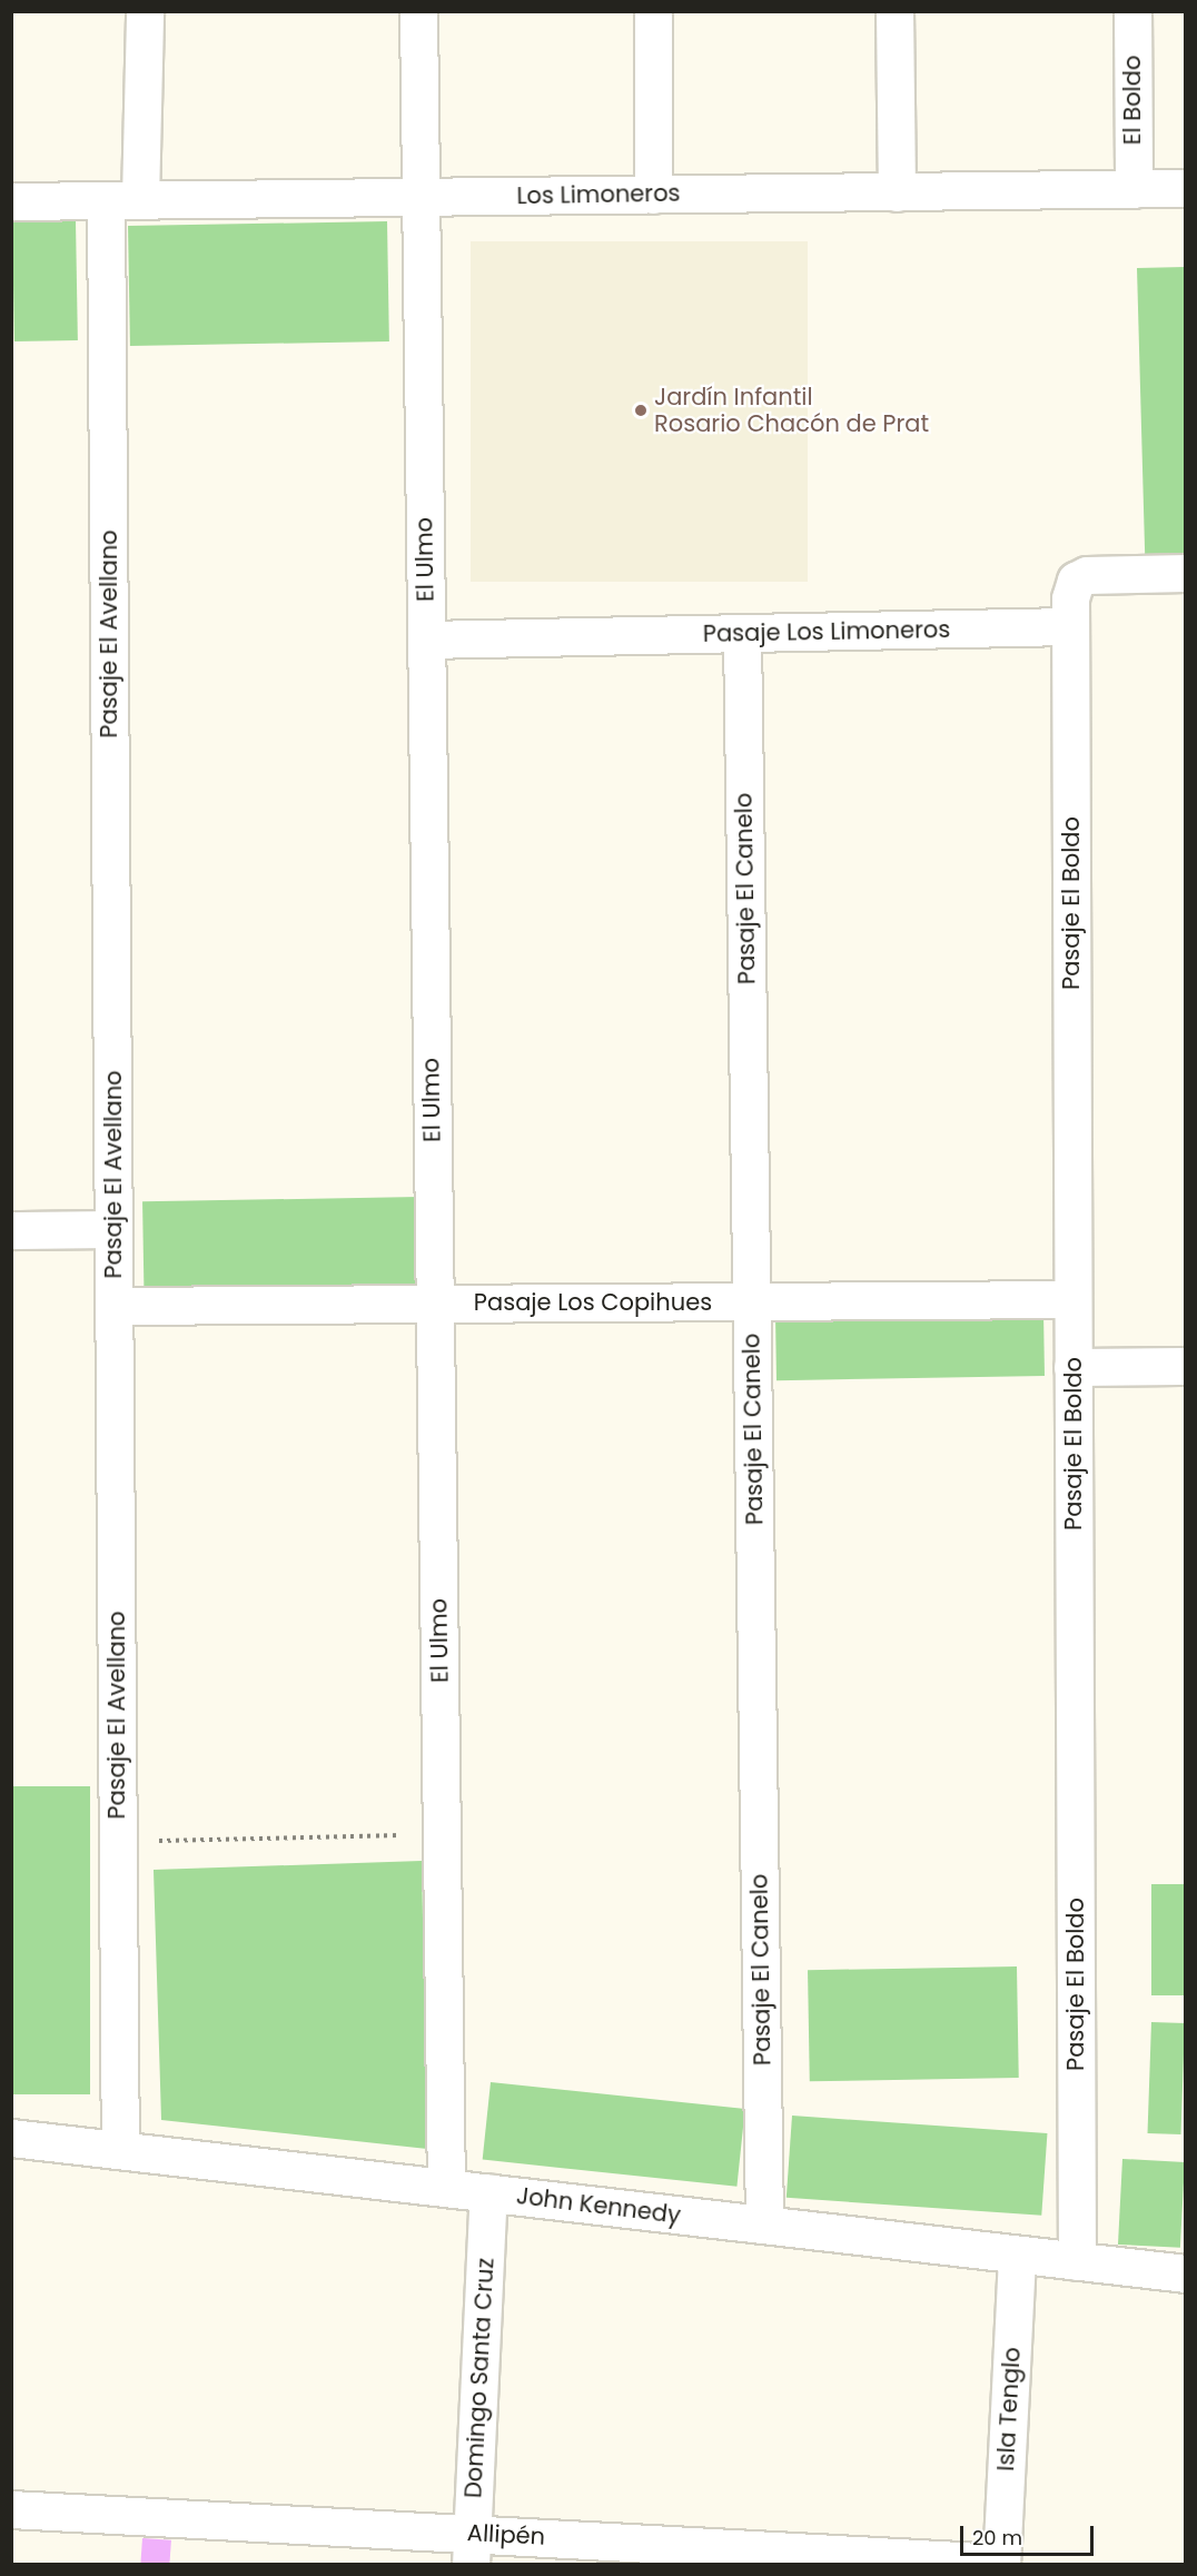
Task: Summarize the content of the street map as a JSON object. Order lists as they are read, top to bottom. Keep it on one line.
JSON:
{"streets":{"street":["El Boldo","Los Limoneros","El Ulmo","Pasaje Los Limoneros","Pasaje El Avellano","Pasaje El Canelo","Pasaje El Boldo","Pasaje Los Copihues","John Kennedy","Domingo Santa Cruz","Isla Tenglo","Allipén"]},"crossings":[["El Boldo","Los Limoneros"],["Los Limoneros","El Ulmo"],["Los Limoneros","Pasaje El Avellano"],["El Ulmo","Pasaje Los Limoneros"],["El Ulmo","Pasaje Los Copihues"],["El Ulmo","John Kennedy"],["Pasaje Los Limoneros","Pasaje El Canelo"],["Pasaje Los Limoneros","Pasaje El Boldo"],["Pasaje El Avellano","Pasaje Los Copihues"],["Pasaje El Avellano","John Kennedy"],["Pasaje El Canelo","Pasaje Los Copihues"],["Pasaje El Canelo","John Kennedy"],["Pasaje El Boldo","Pasaje Los Copihues"],["Pasaje El Boldo","John Kennedy"],["John Kennedy","Domingo Santa Cruz"],["John Kennedy","Isla Tenglo"],["Domingo Santa Cruz","Allipén"],["Isla Tenglo","Allipén"]],"places":["Jardín Infantil Rosario Chacón de Prat"],"scale_bar":"20 m"}
